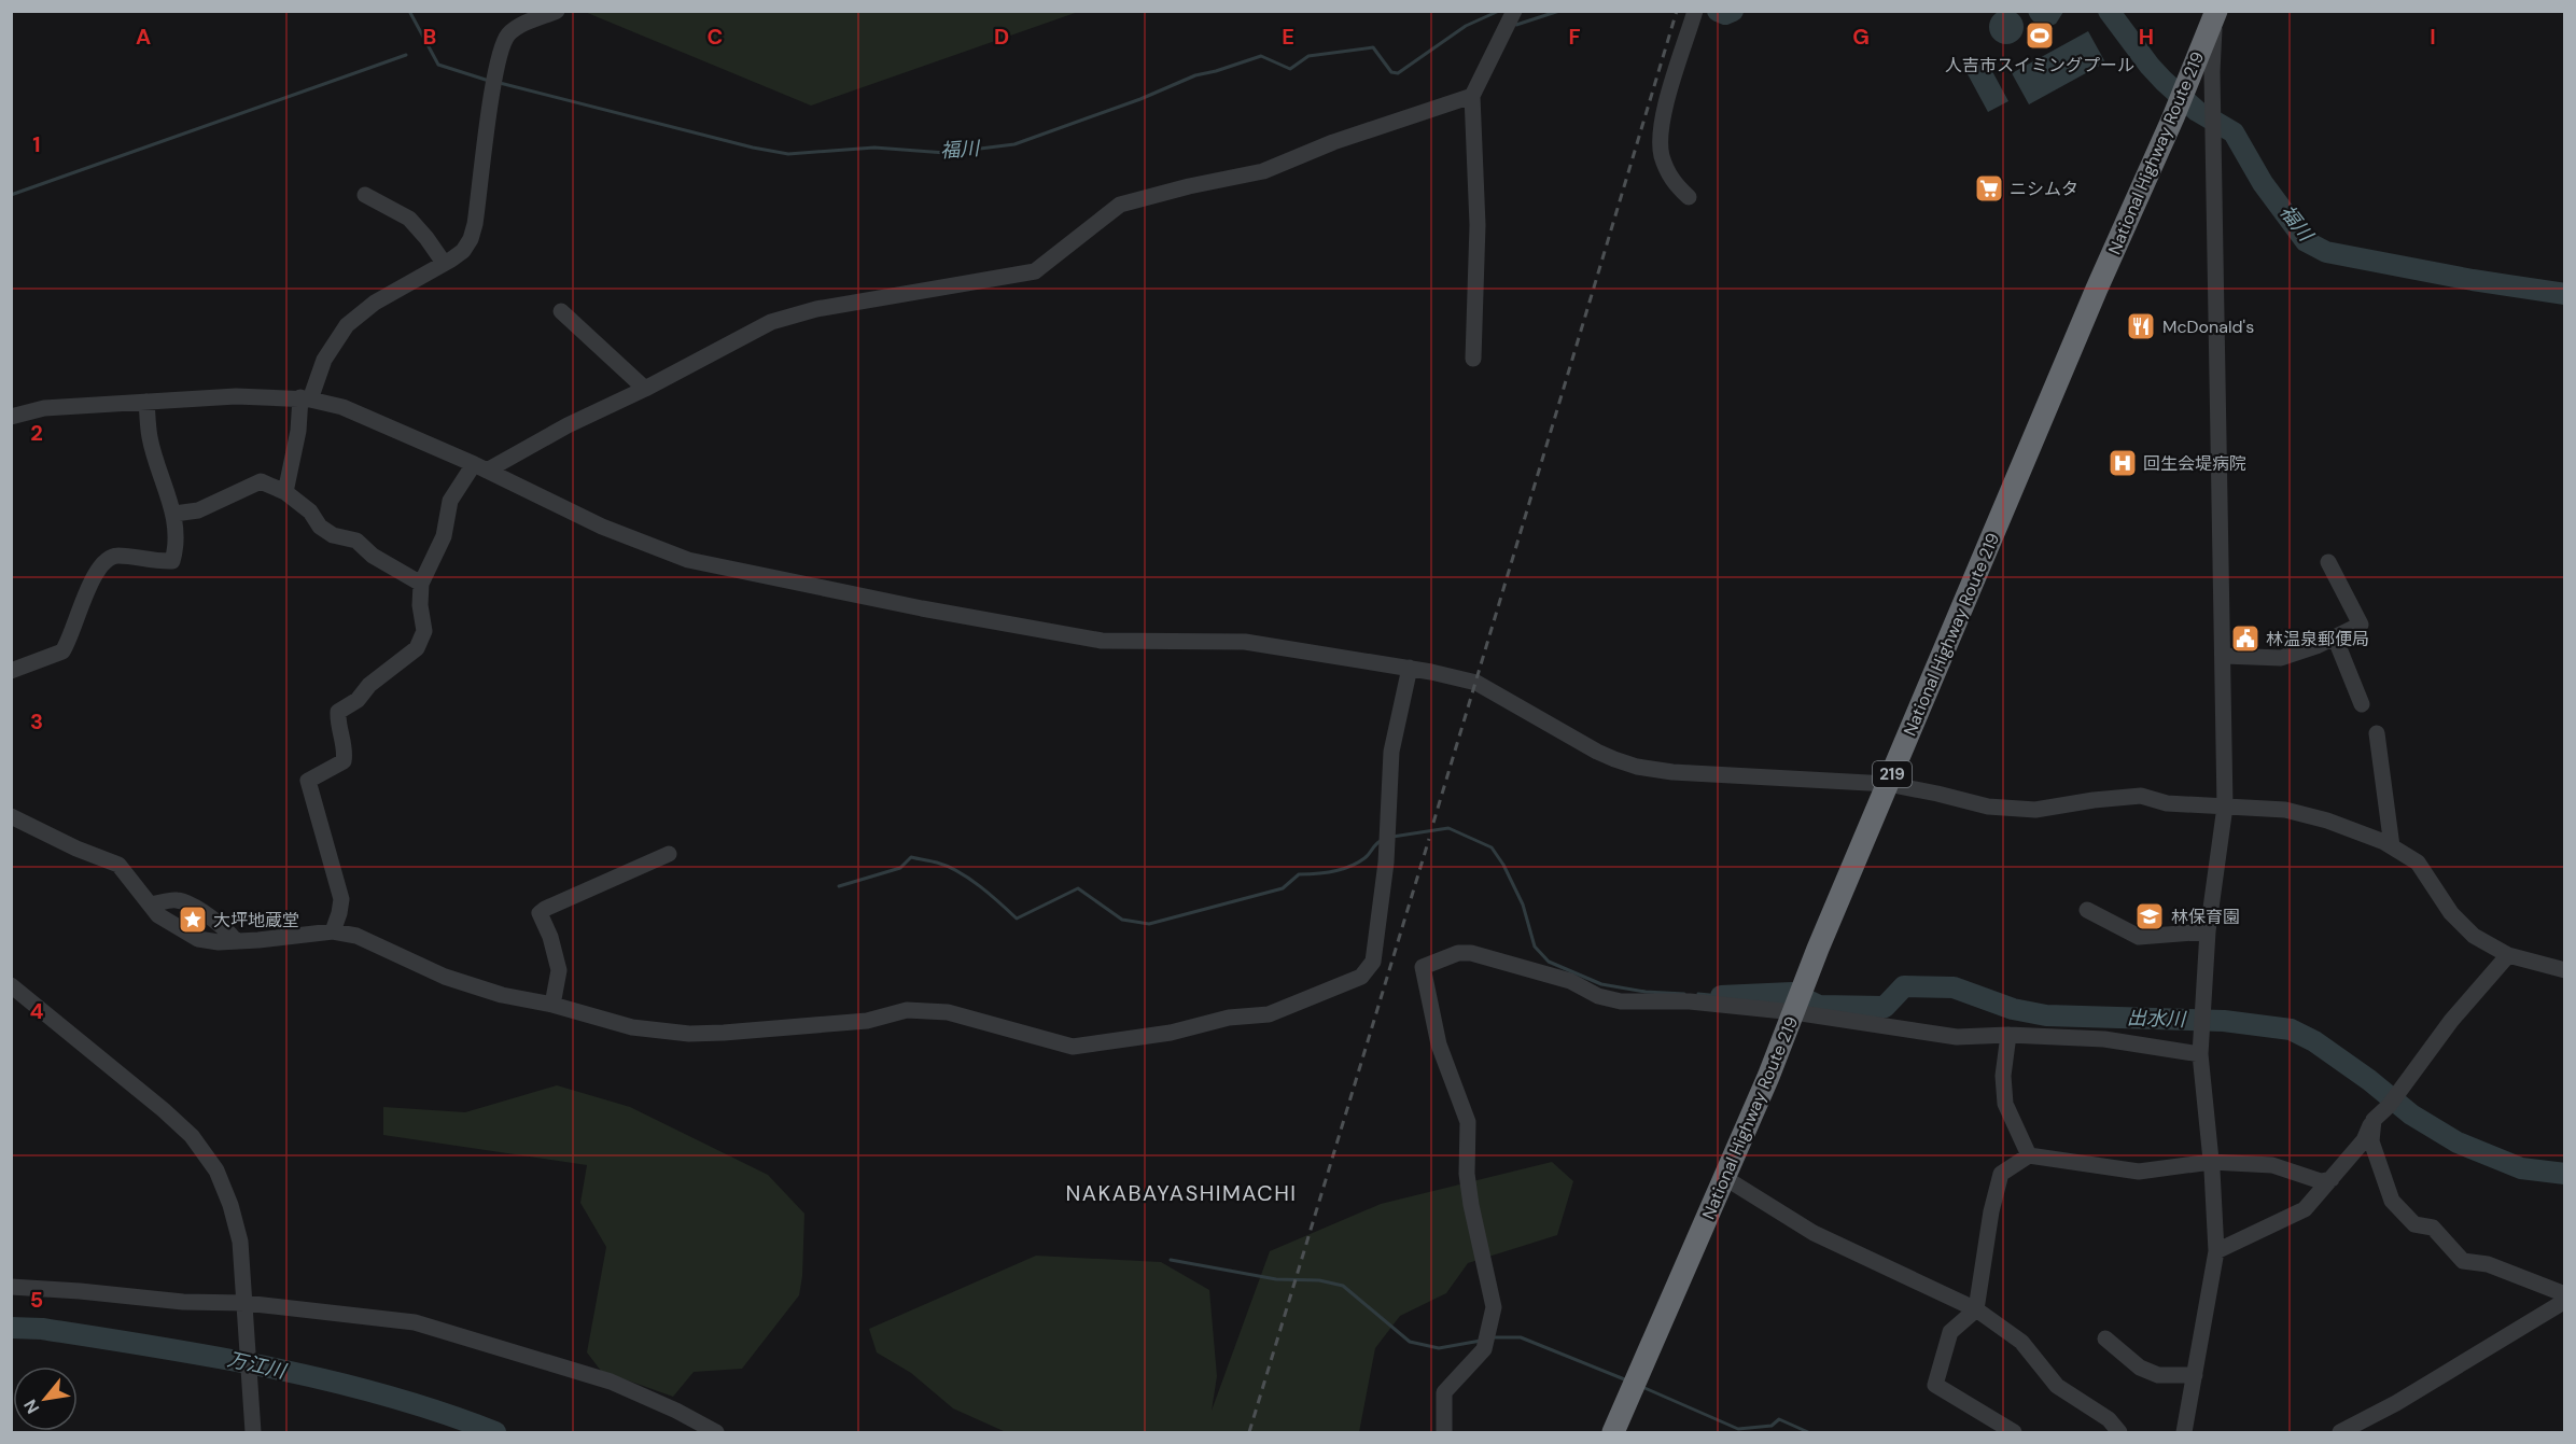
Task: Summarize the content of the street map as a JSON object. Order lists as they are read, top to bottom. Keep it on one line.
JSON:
{"streets":{"highway":["National Highway Route 219","219"]},"districts":["NAKABAYASHIMACHI"],"water":["福川","出水川","万江川"],"places":{"sports":["人吉市スイミングプール"],"supermarket":["ニシムタ"],"restaurant":["McDonald's"],"hospital":["回生会堤病院"],"public building":["林温泉郵便局"],"school or university":["林保育園"],"place":["大坪地蔵堂"]},"north":"bottom left","grid":{"columns":["A","B","C","D","E","F","G","H","I"],"rows":["1","2","3","4","5"]}}
